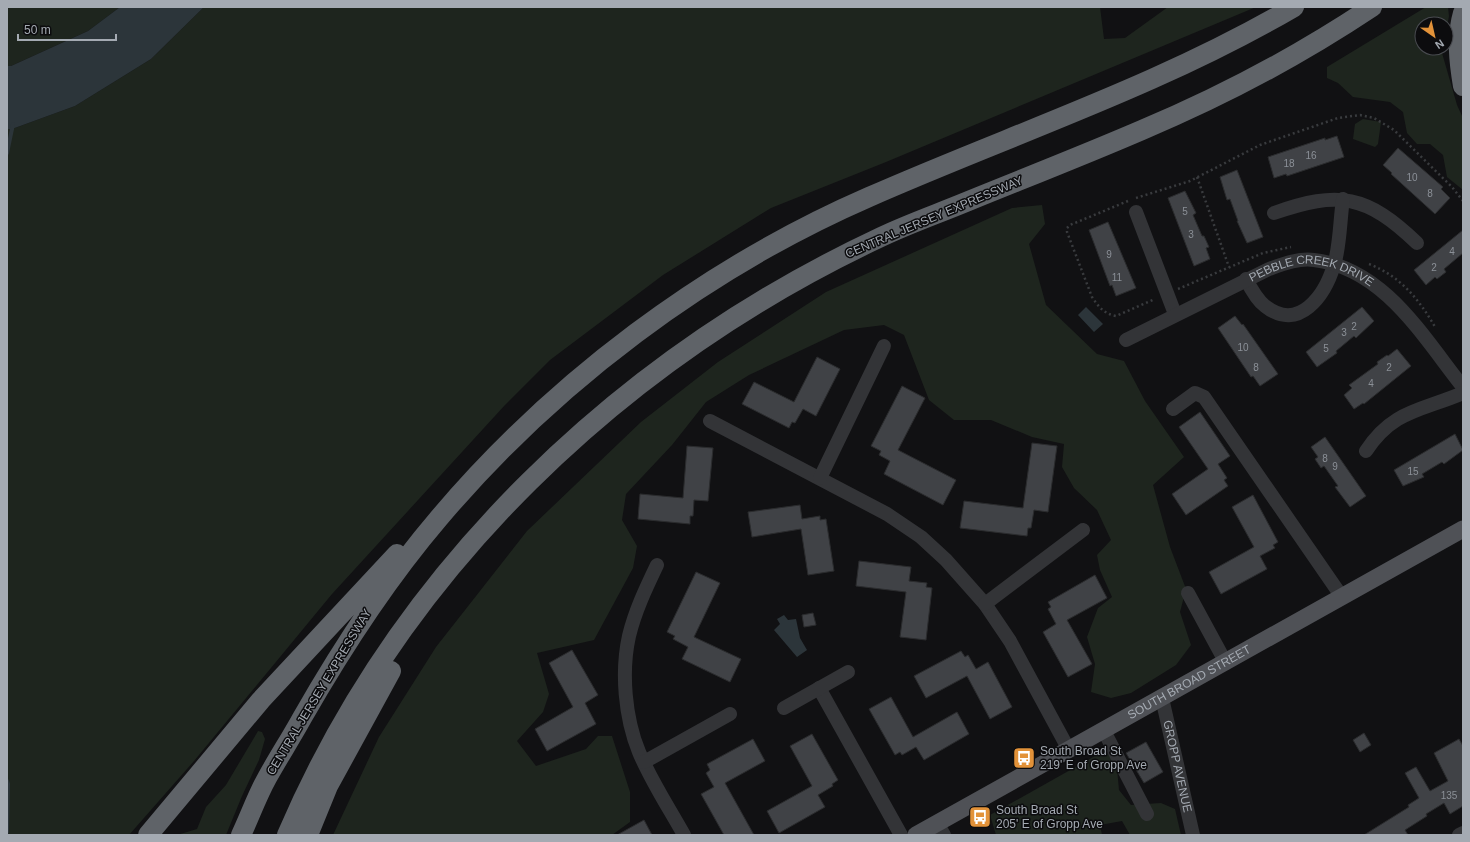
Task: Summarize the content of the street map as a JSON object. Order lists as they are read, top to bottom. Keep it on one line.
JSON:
{"streets":{"highway":["CENTRAL JERSEY EXPRESSWAY"],"main road":["SOUTH BROAD STREET"],"street":["PEBBLE CREEK DRIVE","GROPP AVENUE"]},"crossings":[["SOUTH BROAD STREET","GROPP AVENUE"]],"places":{"bus stop":["South Broad St 219' E of Gropp Ave","South Broad St 205' E of Gropp Ave"]},"house_numbers":["16","18","10","8","5","3","4","9","2","11","2","3","10","5","8","2","4","8","9","15","135"],"scale_bar":"50 m","north":"bottom right"}
